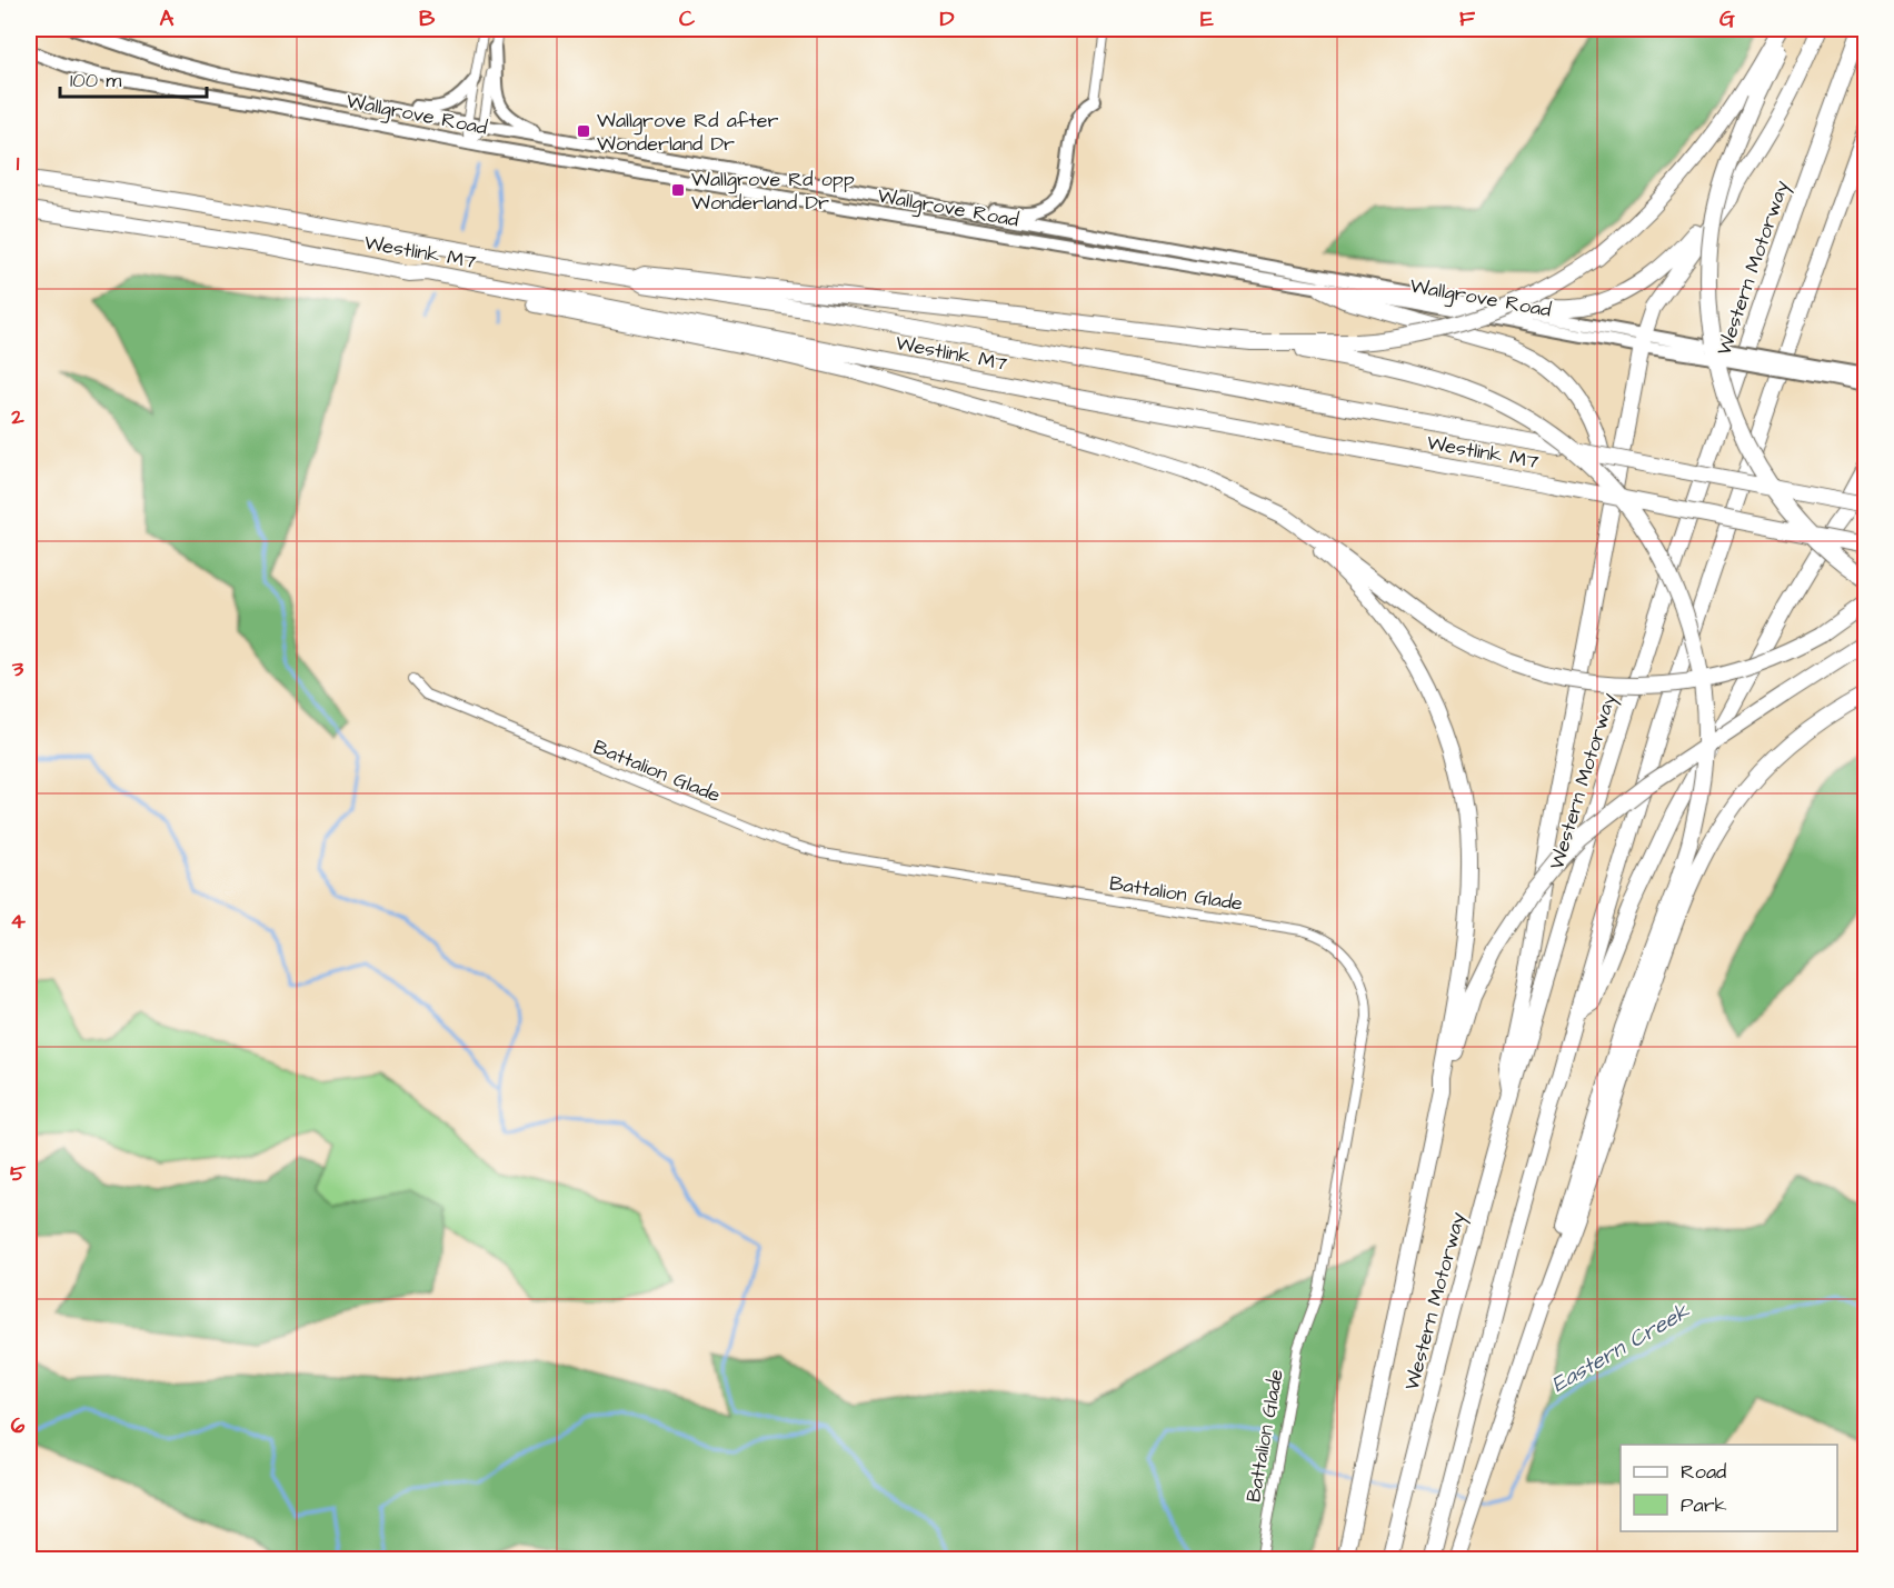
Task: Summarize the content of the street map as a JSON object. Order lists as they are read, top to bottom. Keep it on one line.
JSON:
{"streets":{"highway":["Westlink M7","Western Motorway"],"main road":["Wallgrove Road"],"street":["Battalion Glade"]},"water":["Eastern Creek"],"places":{"transit":["Wallgrove Rd after Wonderland Dr","Wallgrove Rd opp Wonderland Dr"]},"legend":["Road","Park"],"scale_bar":"100 m","grid":{"columns":["A","B","C","D","E","F","G"],"rows":["1","2","3","4","5","6"]}}
